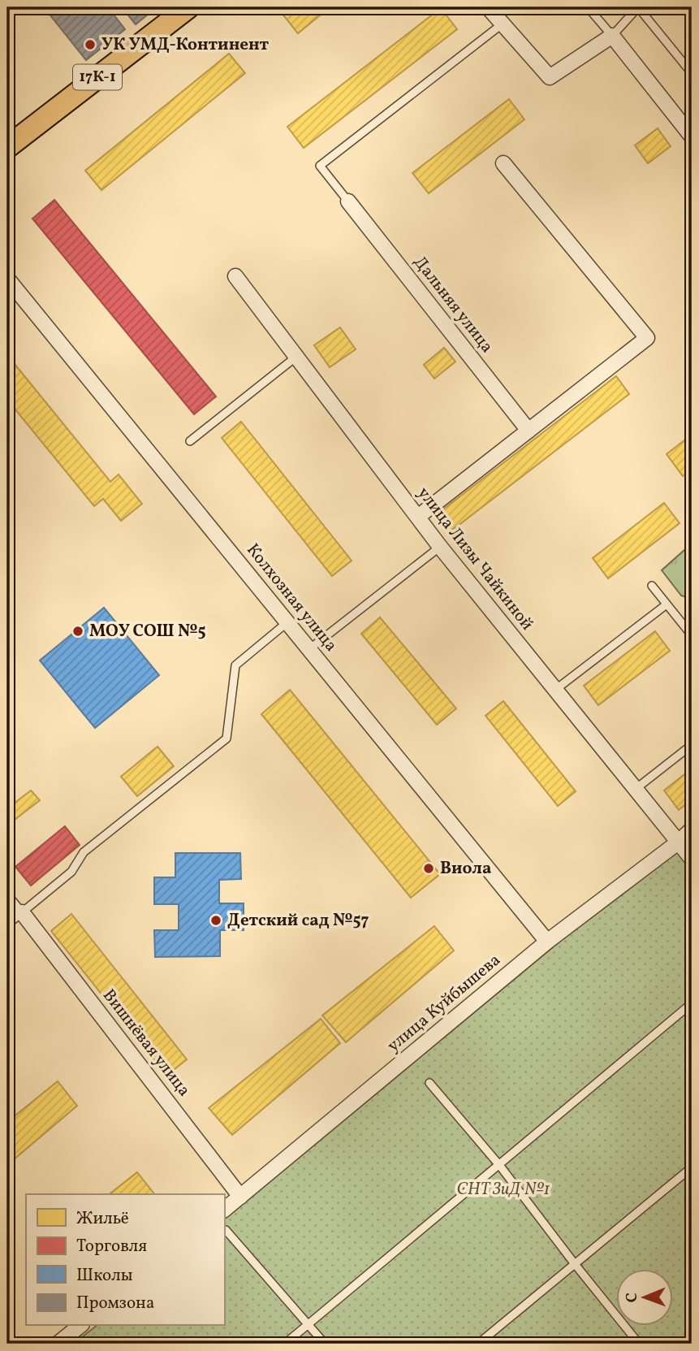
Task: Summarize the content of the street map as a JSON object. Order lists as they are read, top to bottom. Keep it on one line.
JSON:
{"streets":{"main road":["17К-1"],"street":["Дальняя улица","улица Лизы Чайкиной","Колхозная улица","улица Куйбышева","Вишнёвая улица"]},"crossings":[["улица Лизы Чайкиной","улица Куйбышева"],["Колхозная улица","улица Куйбышева"],["улица Куйбышева","Вишнёвая улица"]],"parks":["СНТ ЗиД №1"],"places":["УК УМД-Континент","МОУ СОШ №5","Виола","Детский сад №57"],"legend":["Жильё","Торговля","Школы","Промзона"],"north":"left"}
